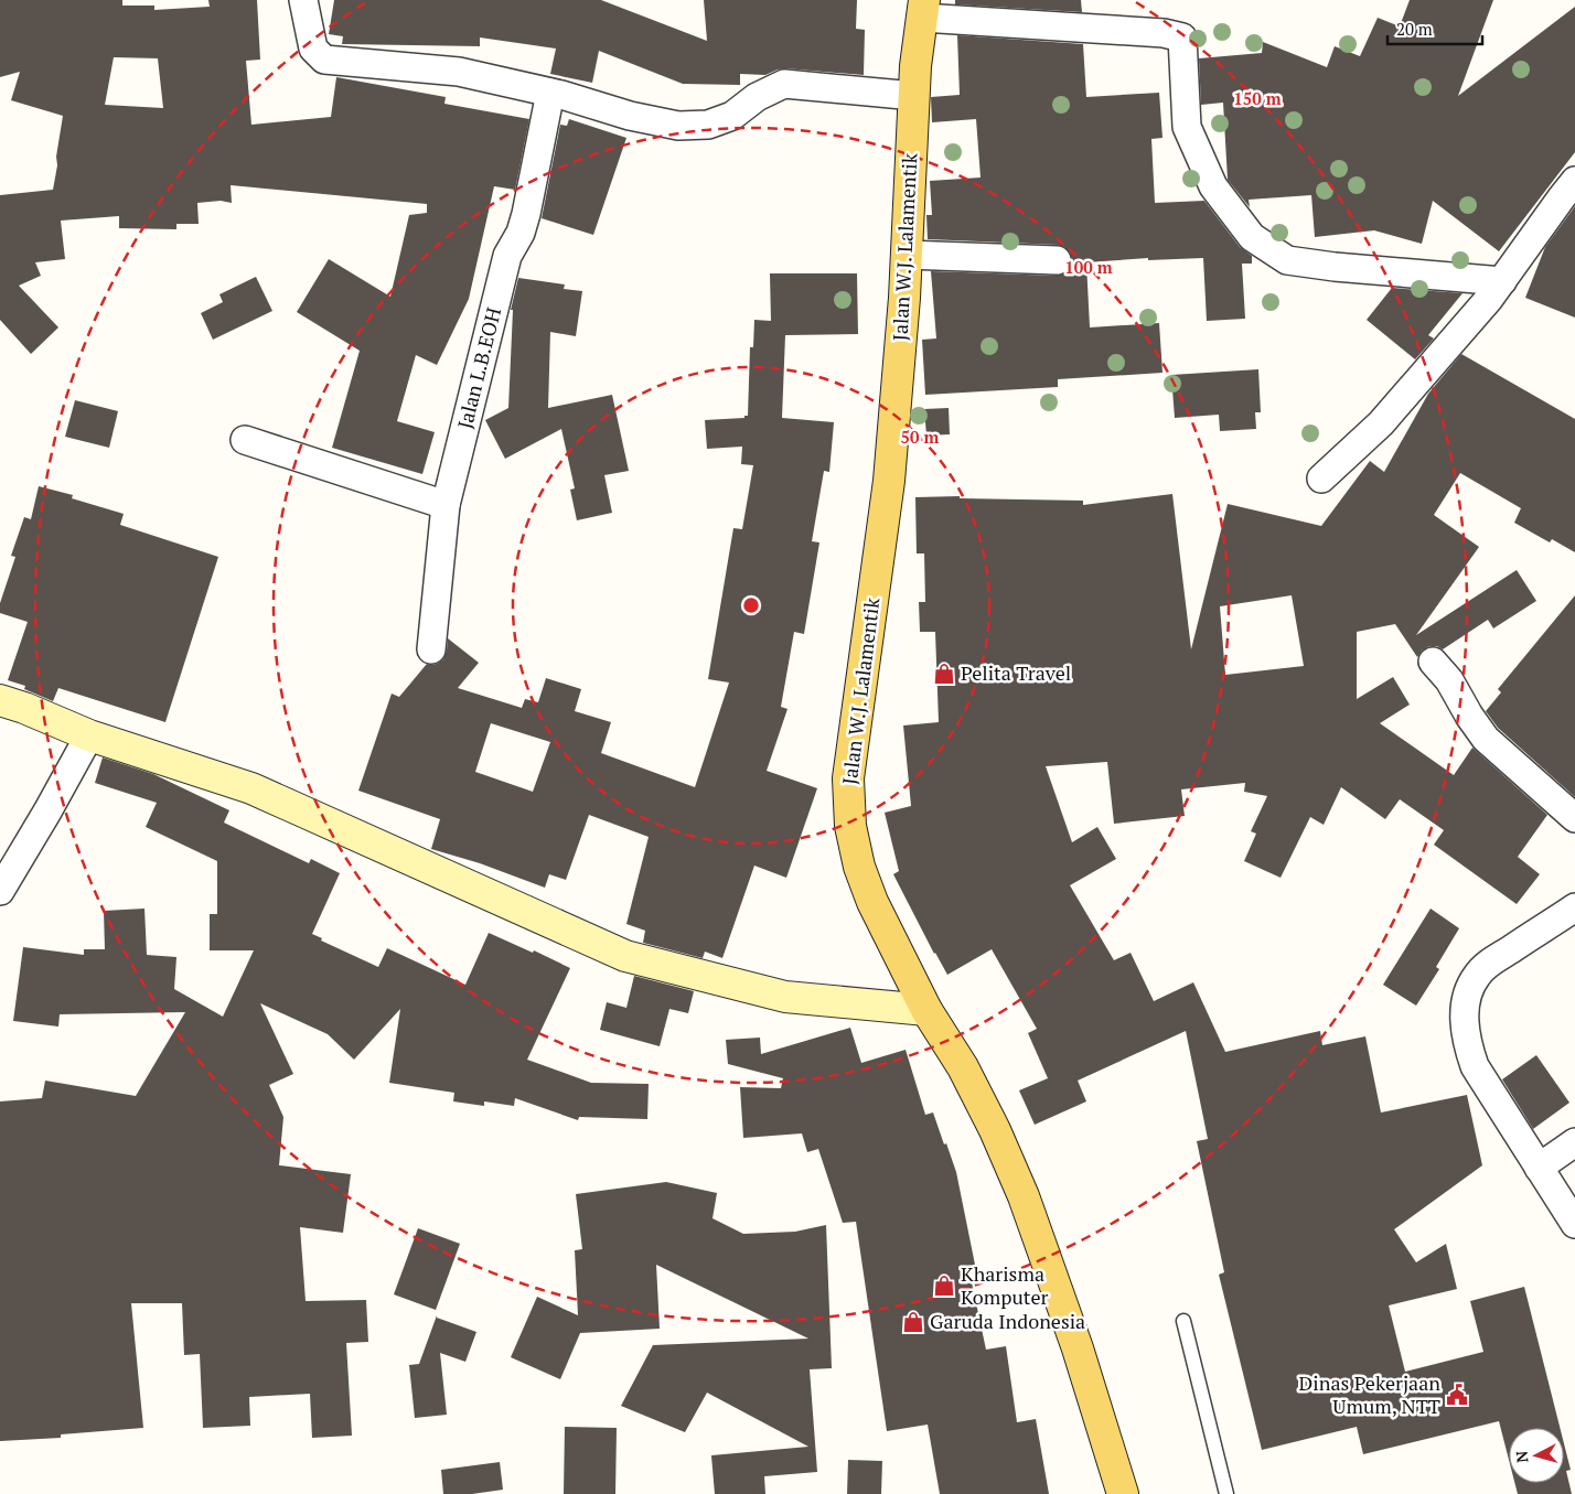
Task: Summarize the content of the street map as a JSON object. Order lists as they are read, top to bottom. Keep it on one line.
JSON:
{"streets":{"main road":["Jalan W.J. Lalamentik"],"street":["Jalan L.B.EOH"]},"places":{"shop":["Pelita Travel","Kharisma Komputer","Garuda Indonesia"],"public building":["Dinas Pekerjaan Umum, NTT"]},"scale_bar":"20 m","north":"left","rings":["150 m","100 m","50 m"]}
